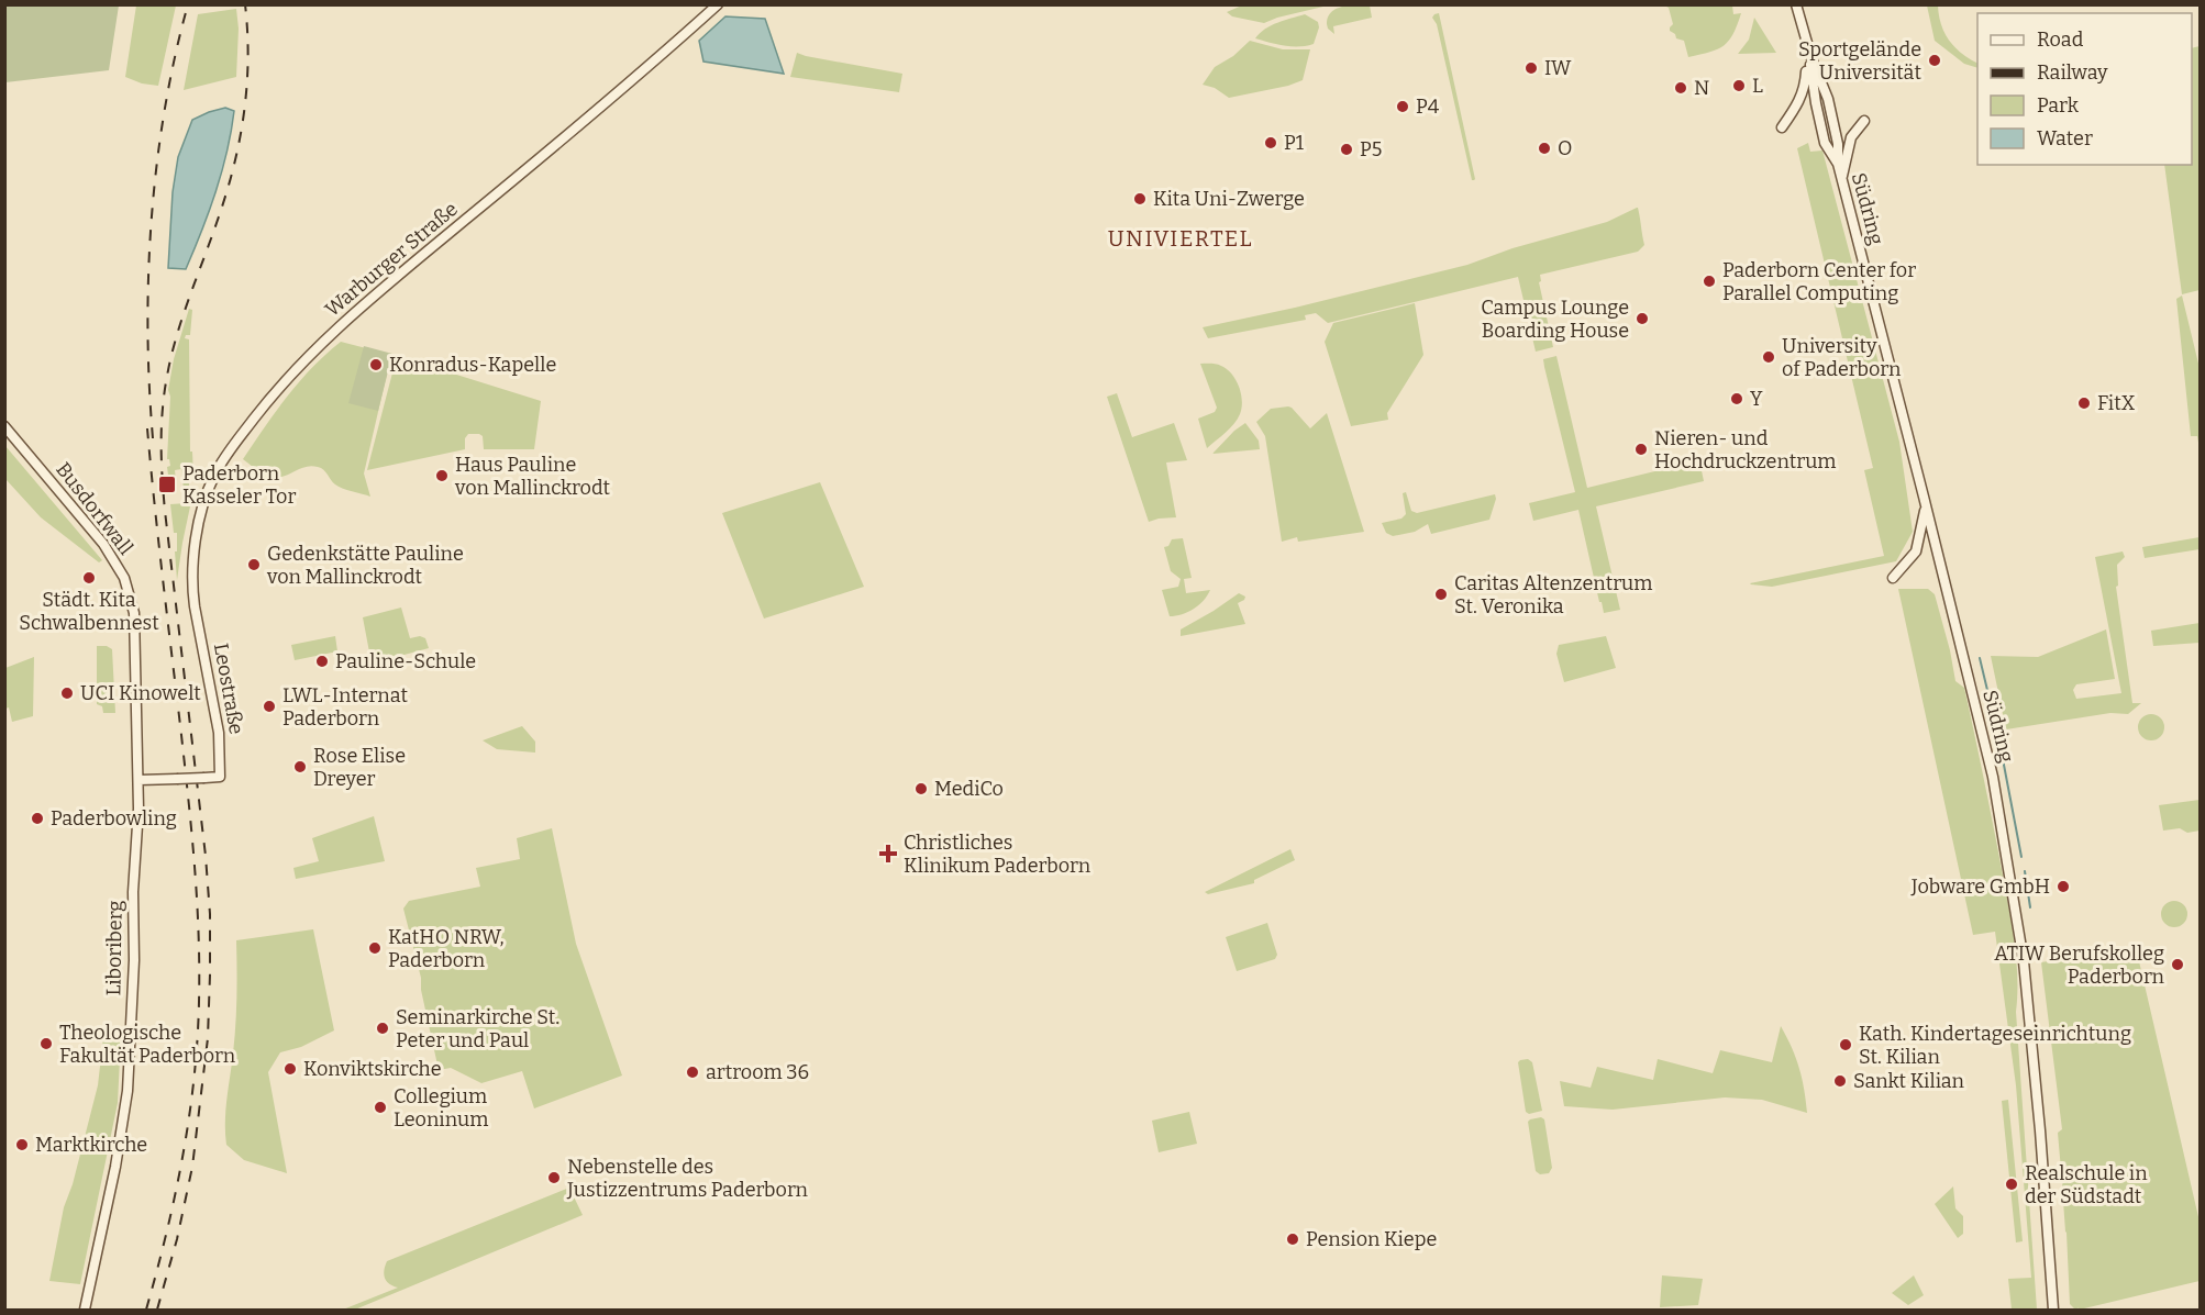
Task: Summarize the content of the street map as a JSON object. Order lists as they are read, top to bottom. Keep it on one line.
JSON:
{"streets":{"main road":["Südring","Warburger Straße","Busdorfwall","Leostraße","Liboriberg"]},"crossings":[["Warburger Straße","Leostraße"],["Busdorfwall","Liboriberg"],["Leostraße","Liboriberg"]],"districts":["UNIVIERTEL"],"places":{"other":["Sportgelände Universität","IW","L","N","P4","P1","O","P5","Kita Uni-Zwerge","Paderborn Center for Parallel Computing","Campus Lounge Boarding House","University of Paderborn","Konradus-Kapelle","Y","FitX","Nieren- und Hochdruckzentrum","Haus Pauline von Mallinckrodt","Gedenkstätte Pauline von Mallinckrodt","Städt. Kita Schwalbennest","Caritas Altenzentrum St. Veronika","Pauline-Schule","UCI Kinowelt","LWL-Internat Paderborn","Rose Elise Dreyer","MediCo","Paderbowling","Jobware GmbH","KatHO NRW, Paderborn","ATIW Berufskolleg Paderborn","Seminarkirche St. Peter und Paul","Theologische Fakultät Paderborn","Kath. Kindertageseinrichtung St. Kilian","Konviktskirche","artroom 36","Sankt Kilian","Collegium Leoninum","Marktkirche","Nebenstelle des Justizzentrums Paderborn","Realschule in der Südstadt","Pension Kiepe"],"transit":["Paderborn Kasseler Tor"],"health":["Christliches Klinikum Paderborn"]},"legend":["Road","Railway","Park","Water"]}
